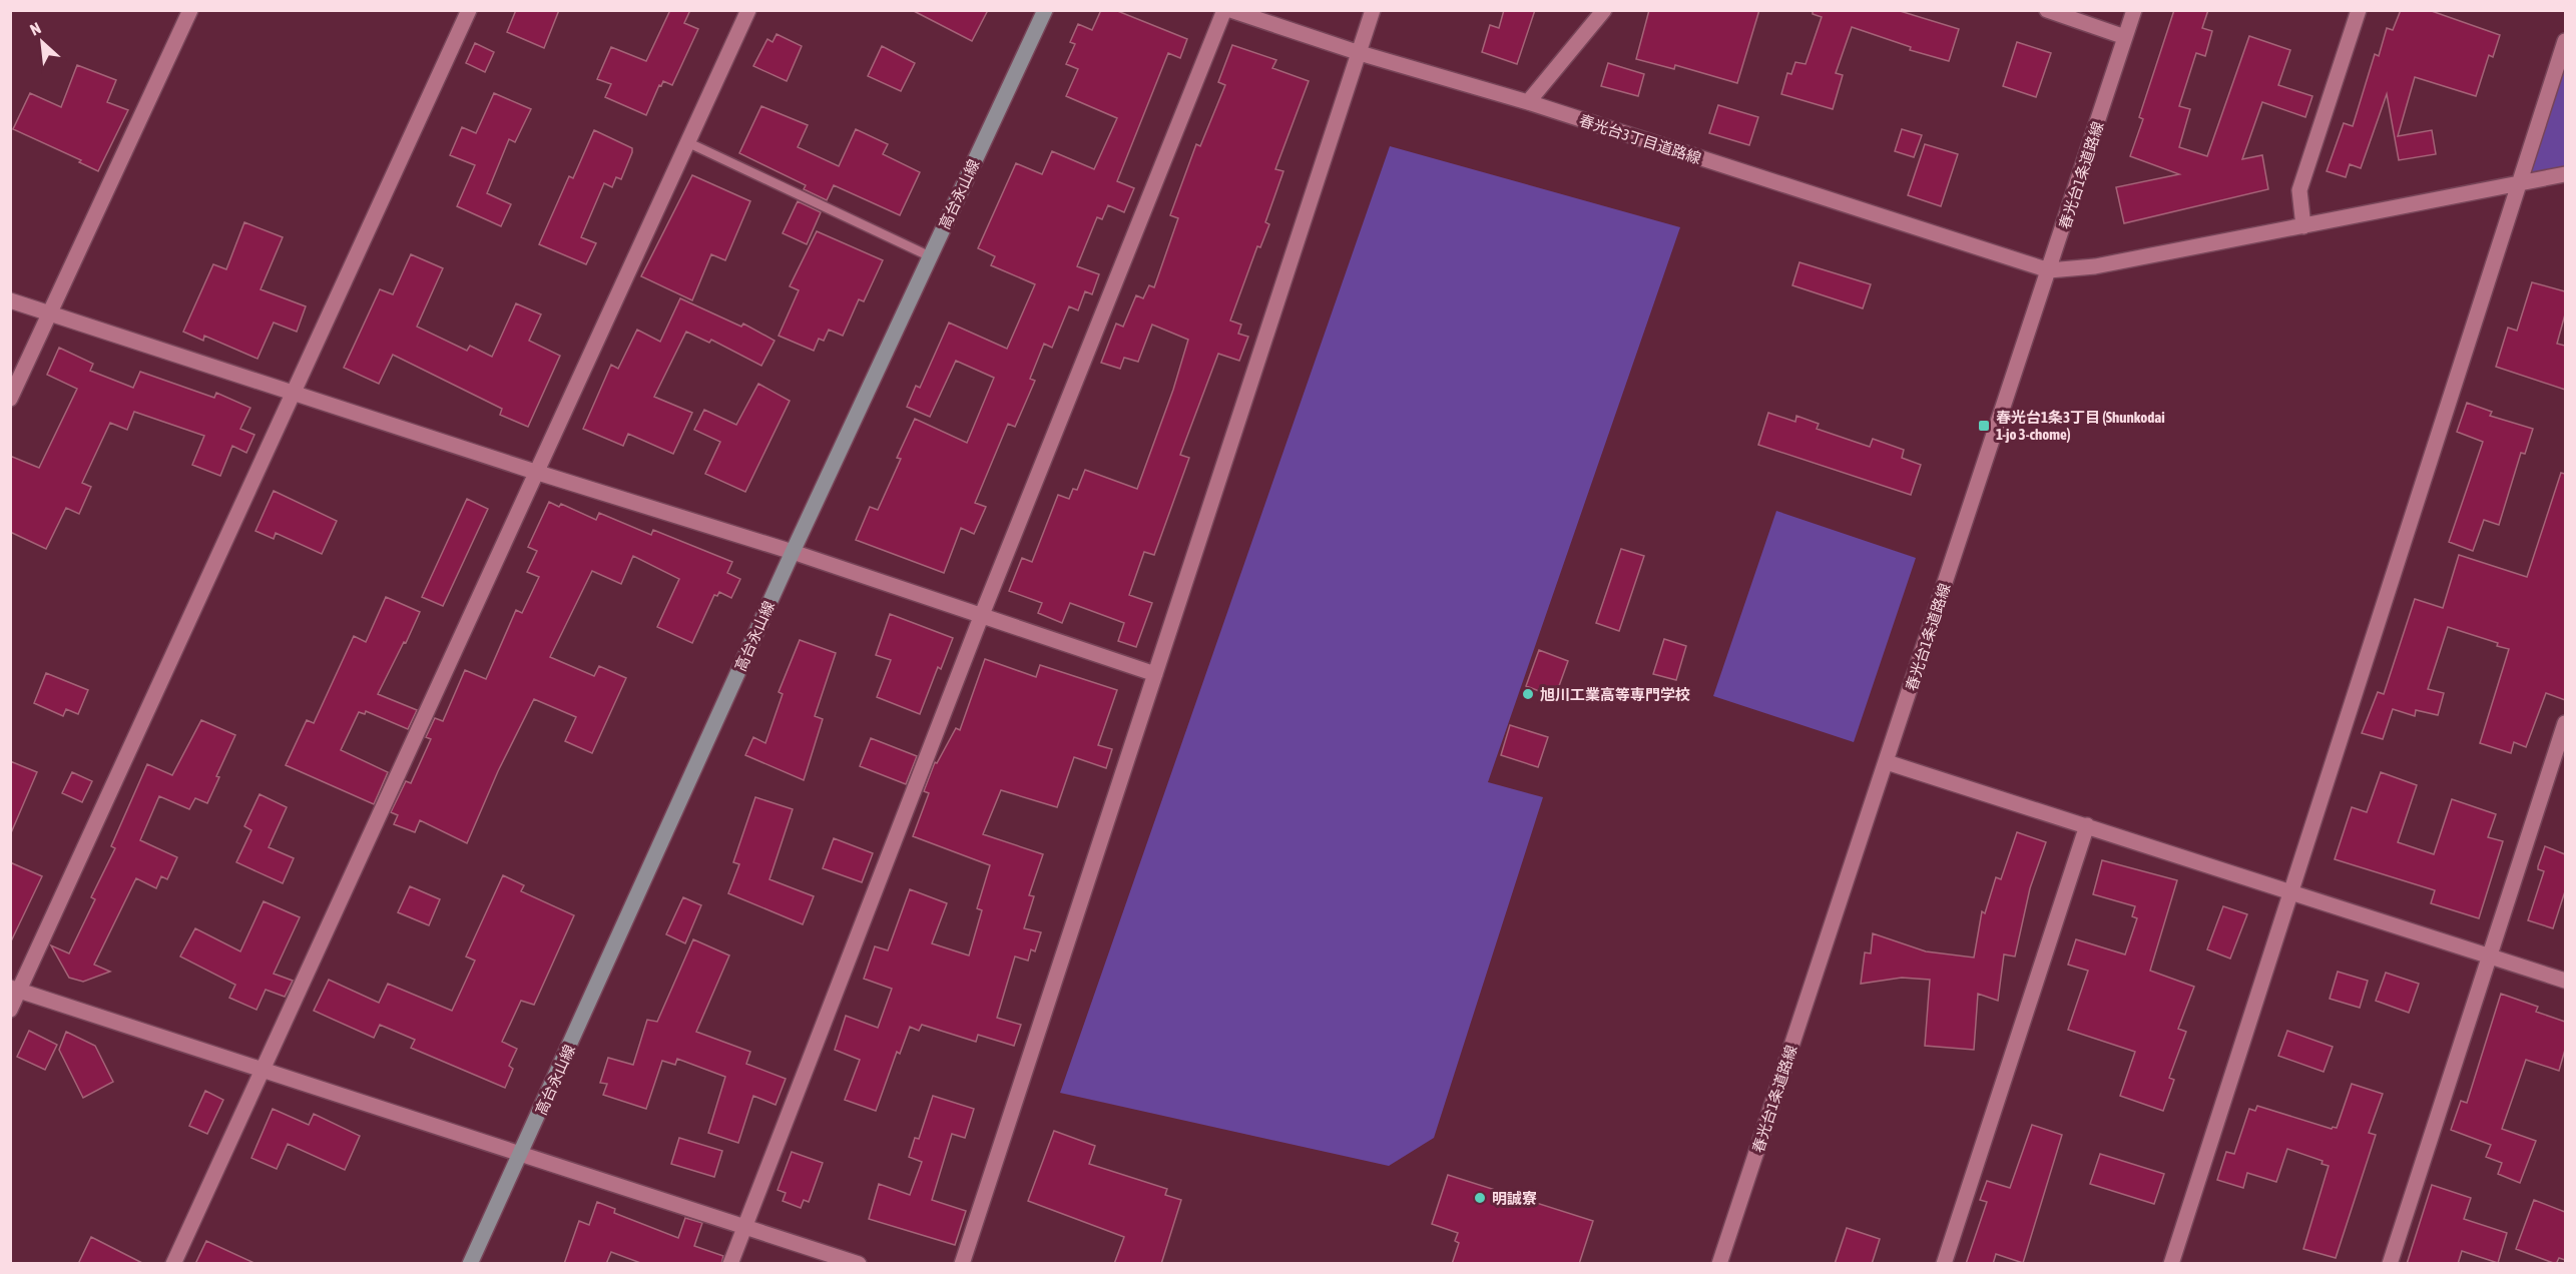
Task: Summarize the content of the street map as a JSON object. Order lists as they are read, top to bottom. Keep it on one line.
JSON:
{"streets":{"street":["春光台3丁目道路線","春光台1条道路線","高台永山線"]},"crossings":[["春光台3丁目道路線","春光台1条道路線"]],"places":{"transit":["春光台1条3丁目 (Shunkodai 1-jo 3-chome)"],"other":["旭川工業高等専門学校","明誠寮"]},"north":"top left"}
